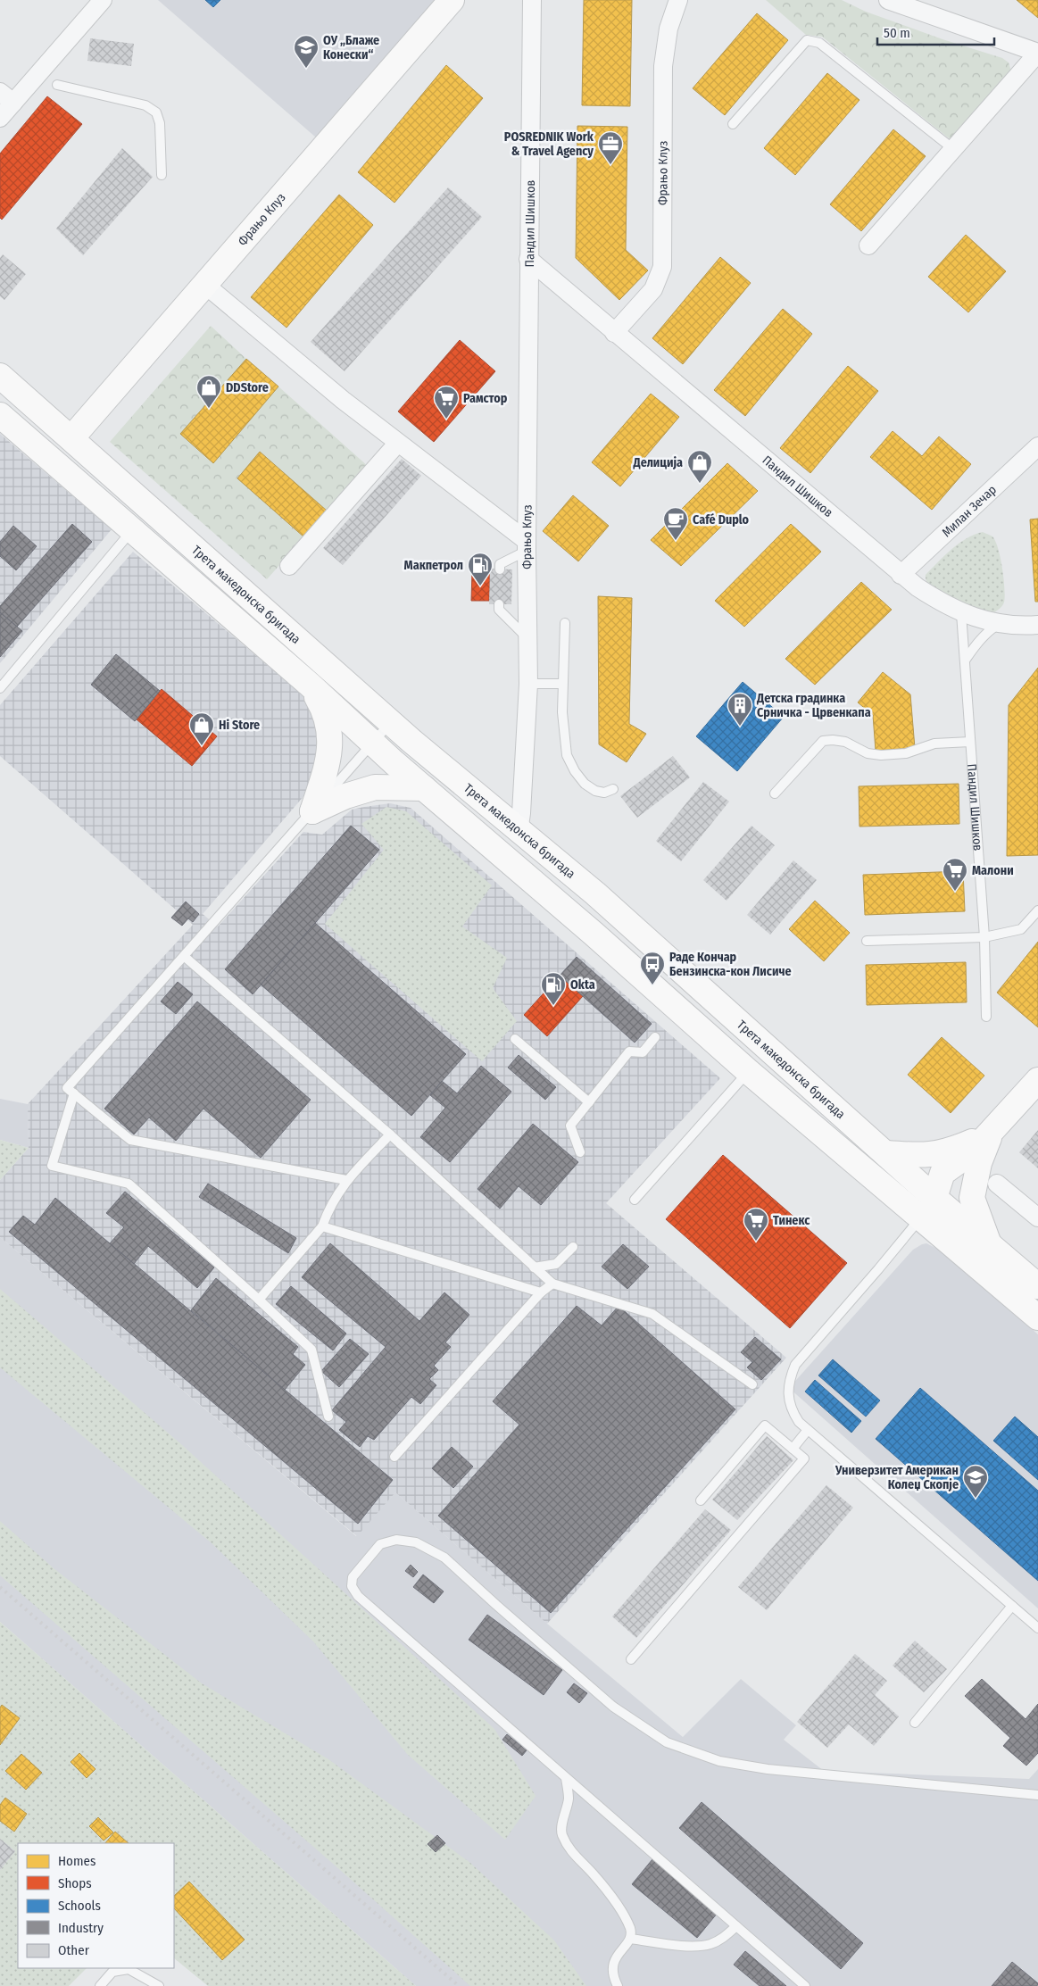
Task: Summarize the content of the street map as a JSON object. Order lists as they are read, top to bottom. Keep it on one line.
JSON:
{"streets":{"street":["Фрањо Клуз","Пандил Шишков","Милан Зечар","Трета македонска бригада"]},"crossings":[["Фрањо Клуз","Пандил Шишков"],["Фрањо Клуз","Трета македонска бригада"],["Пандил Шишков","Милан Зечар"]],"places":{"school or university":["ОУ „Блаже Конески“","Универзитет Американ Колеџ Скопје"],"office":["POSREDNIK Work & Travel Agency"],"shop":["DDStore","Делиција","Hi Store"],"supermarket":["Рамстор","Малони","Тинекс"],"cafe":["Café Duplo"],"fuel station":["Макпетрол","Okta"],"building":["Детска градинка Срничка - Црвенкапа"],"bus stop":["Раде Кончар Бензинска-кон Лисиче"]},"legend":["Homes","Shops","Schools","Industry","Other"],"scale_bar":"50 m"}
